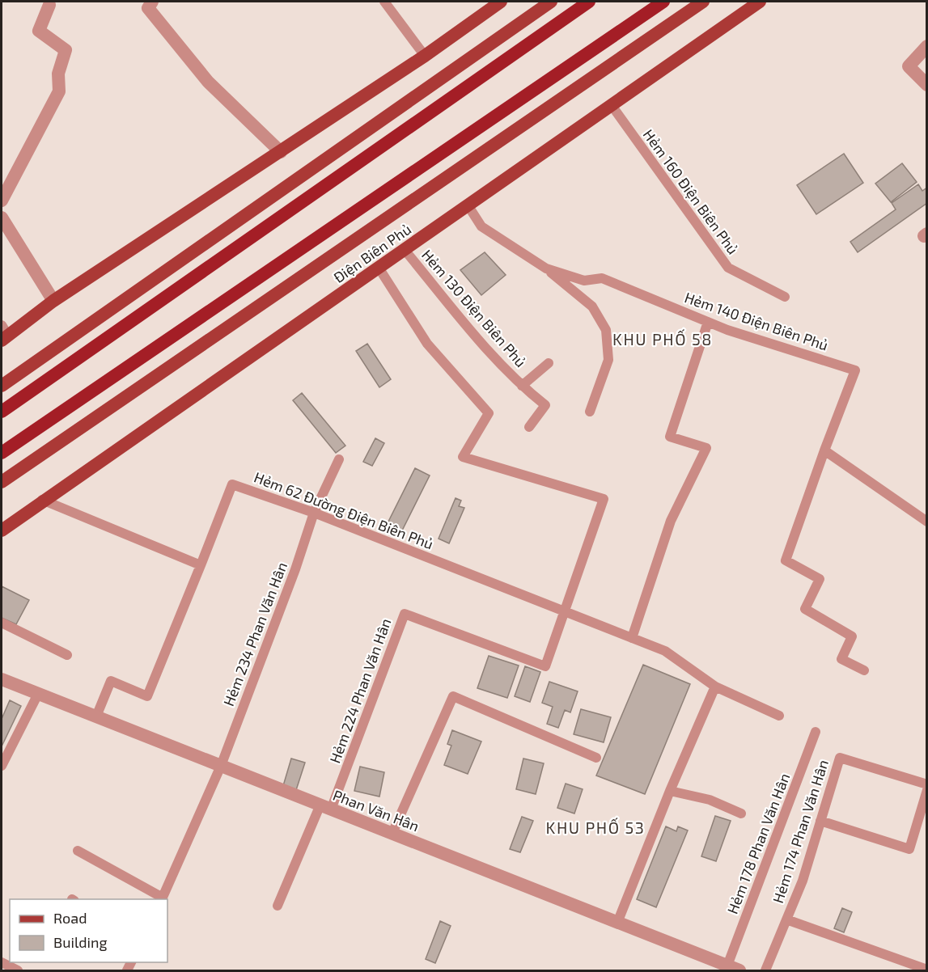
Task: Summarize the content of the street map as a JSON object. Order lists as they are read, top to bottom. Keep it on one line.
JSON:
{"streets":{"main road":["Điện Biên Phủ"],"street":["Phan Văn Hân"],"lane":["Hẻm 160 Điện Biên Phủ","Hẻm 130 Điện Biên Phủ","Hẻm 140 Điện Biên Phủ","Hẻm 62 Đường Điện Biên Phủ","Hẻm 234 Phan Văn Hân","Hẻm 224 Phan Văn Hân","Hẻm 174 Phan Văn Hân","Hẻm 178 Phan Văn Hân"]},"crossings":[["Hẻm 160 Điện Biên Phủ","Điện Biên Phủ"],["Điện Biên Phủ","Hẻm 130 Điện Biên Phủ"],["Điện Biên Phủ","Hẻm 140 Điện Biên Phủ"],["Hẻm 62 Đường Điện Biên Phủ","Hẻm 234 Phan Văn Hân"],["Hẻm 62 Đường Điện Biên Phủ","Hẻm 224 Phan Văn Hân"],["Hẻm 234 Phan Văn Hân","Phan Văn Hân"],["Hẻm 224 Phan Văn Hân","Phan Văn Hân"],["Phan Văn Hân","Hẻm 178 Phan Văn Hân"]],"districts":["KHU PHỐ 58","KHU PHỐ 53"],"legend":["Road","Building"]}
